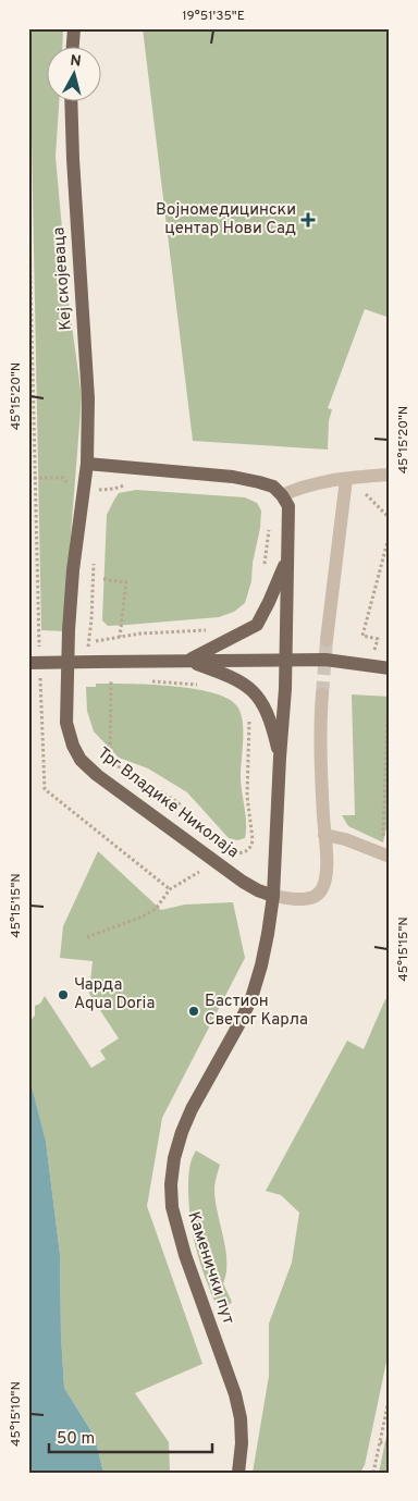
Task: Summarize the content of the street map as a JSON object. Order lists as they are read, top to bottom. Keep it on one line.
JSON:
{"streets":{"main road":["Кеј скојеваца","Трг Владике Николаја","Каменички пут"]},"crossings":[["Кеј скојеваца","Трг Владике Николаја"],["Трг Владике Николаја","Каменички пут"]],"places":{"health":["Војномедицински центар Нови Сад"],"other":["Чарда Aqua Doria","Бастион Светог Карла"]},"scale_bar":"50 m","north":"top","coordinates":["19°51'35\"E","45°15'20\"N","45°15'15\"N","45°15'10\"N"]}
